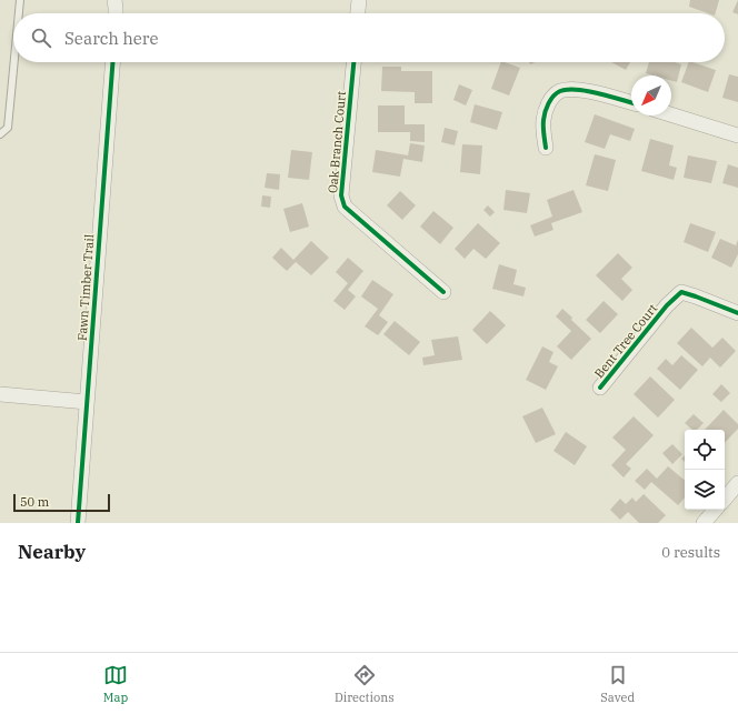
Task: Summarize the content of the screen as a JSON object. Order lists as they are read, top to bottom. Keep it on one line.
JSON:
{"streets":{"street":["Oak Branch Court","Fawn Timber Trail","Bent Tree Court"]},"scale_bar":"50 m","north":"bottom left","page":{"search":"Search here","scale":"50 m","heading":["Nearby","0 results"],"nav":["Map","Directions","Saved"]}}
